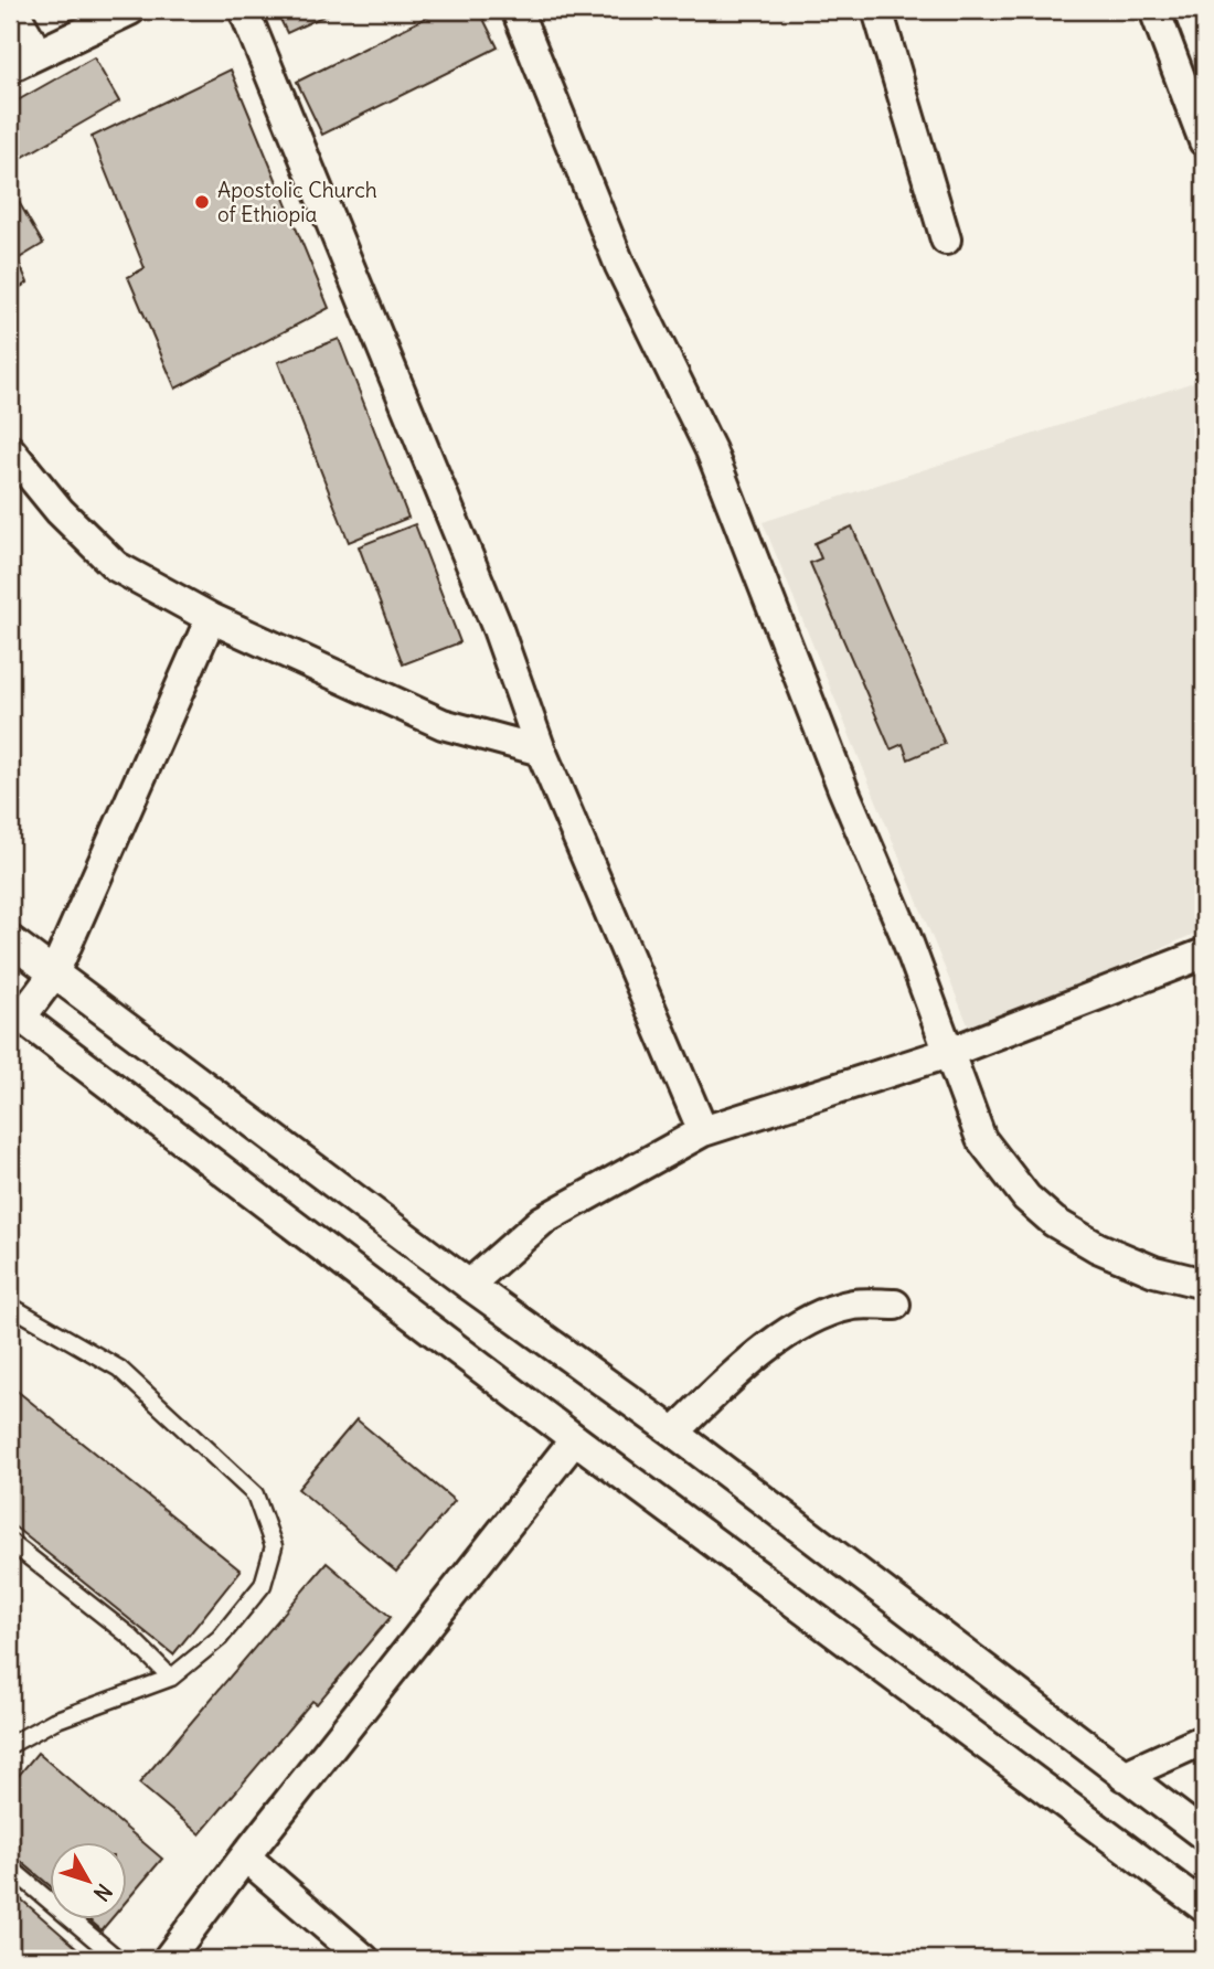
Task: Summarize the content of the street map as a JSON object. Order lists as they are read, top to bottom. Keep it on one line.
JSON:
{"places":["Apostolic Church of Ethiopia"],"north":"bottom right"}
